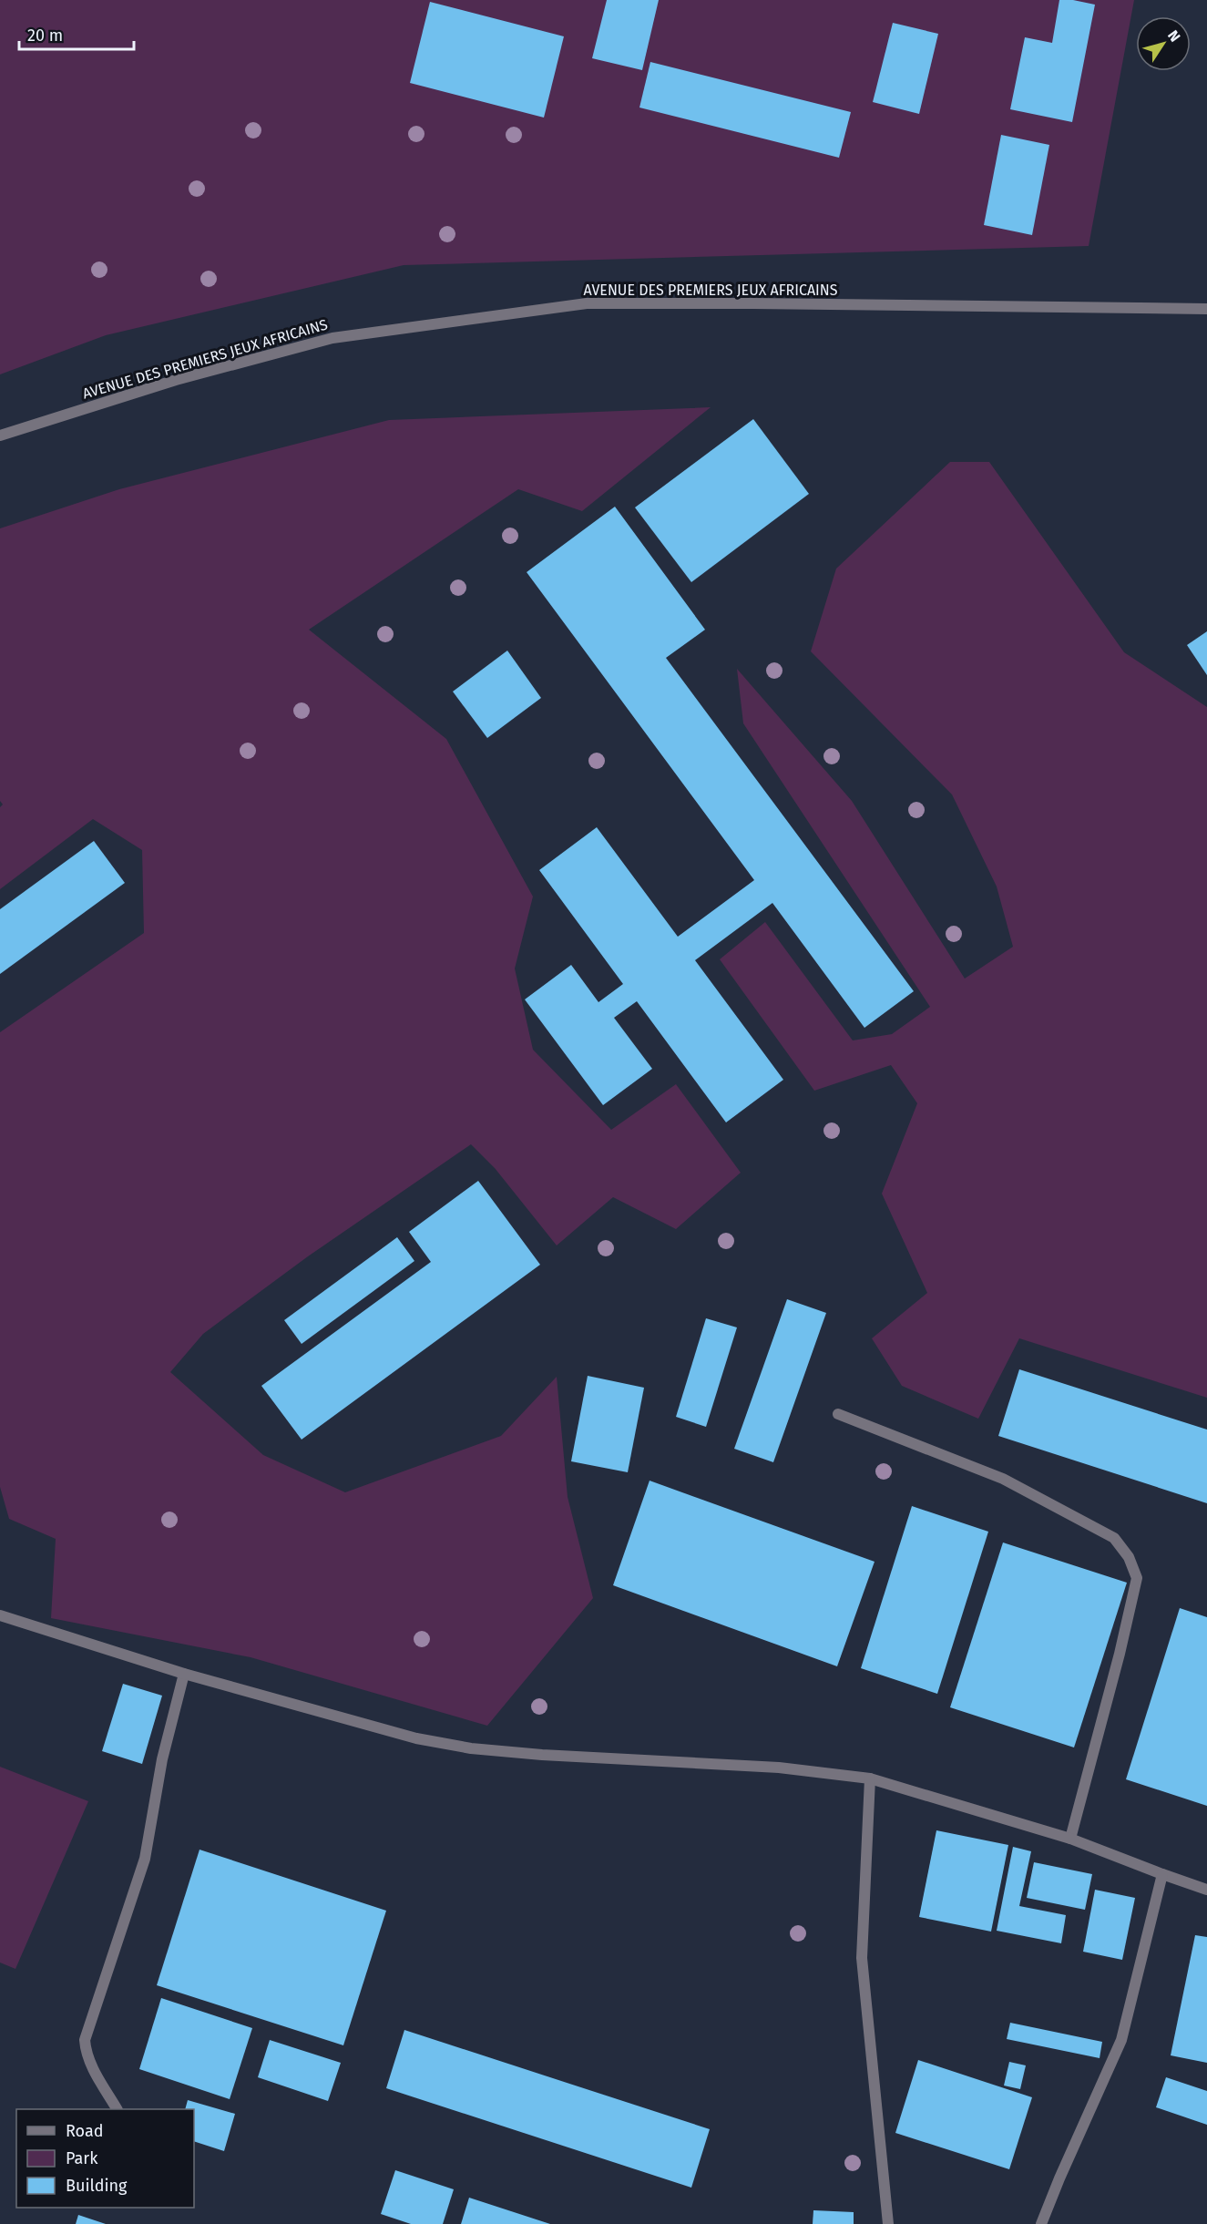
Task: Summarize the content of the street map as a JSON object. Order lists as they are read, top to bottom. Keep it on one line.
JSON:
{"streets":{"street":["AVENUE DES PREMIERS JEUX AFRICAINS"]},"legend":["Road","Park","Building"],"scale_bar":"20 m","north":"top right"}
